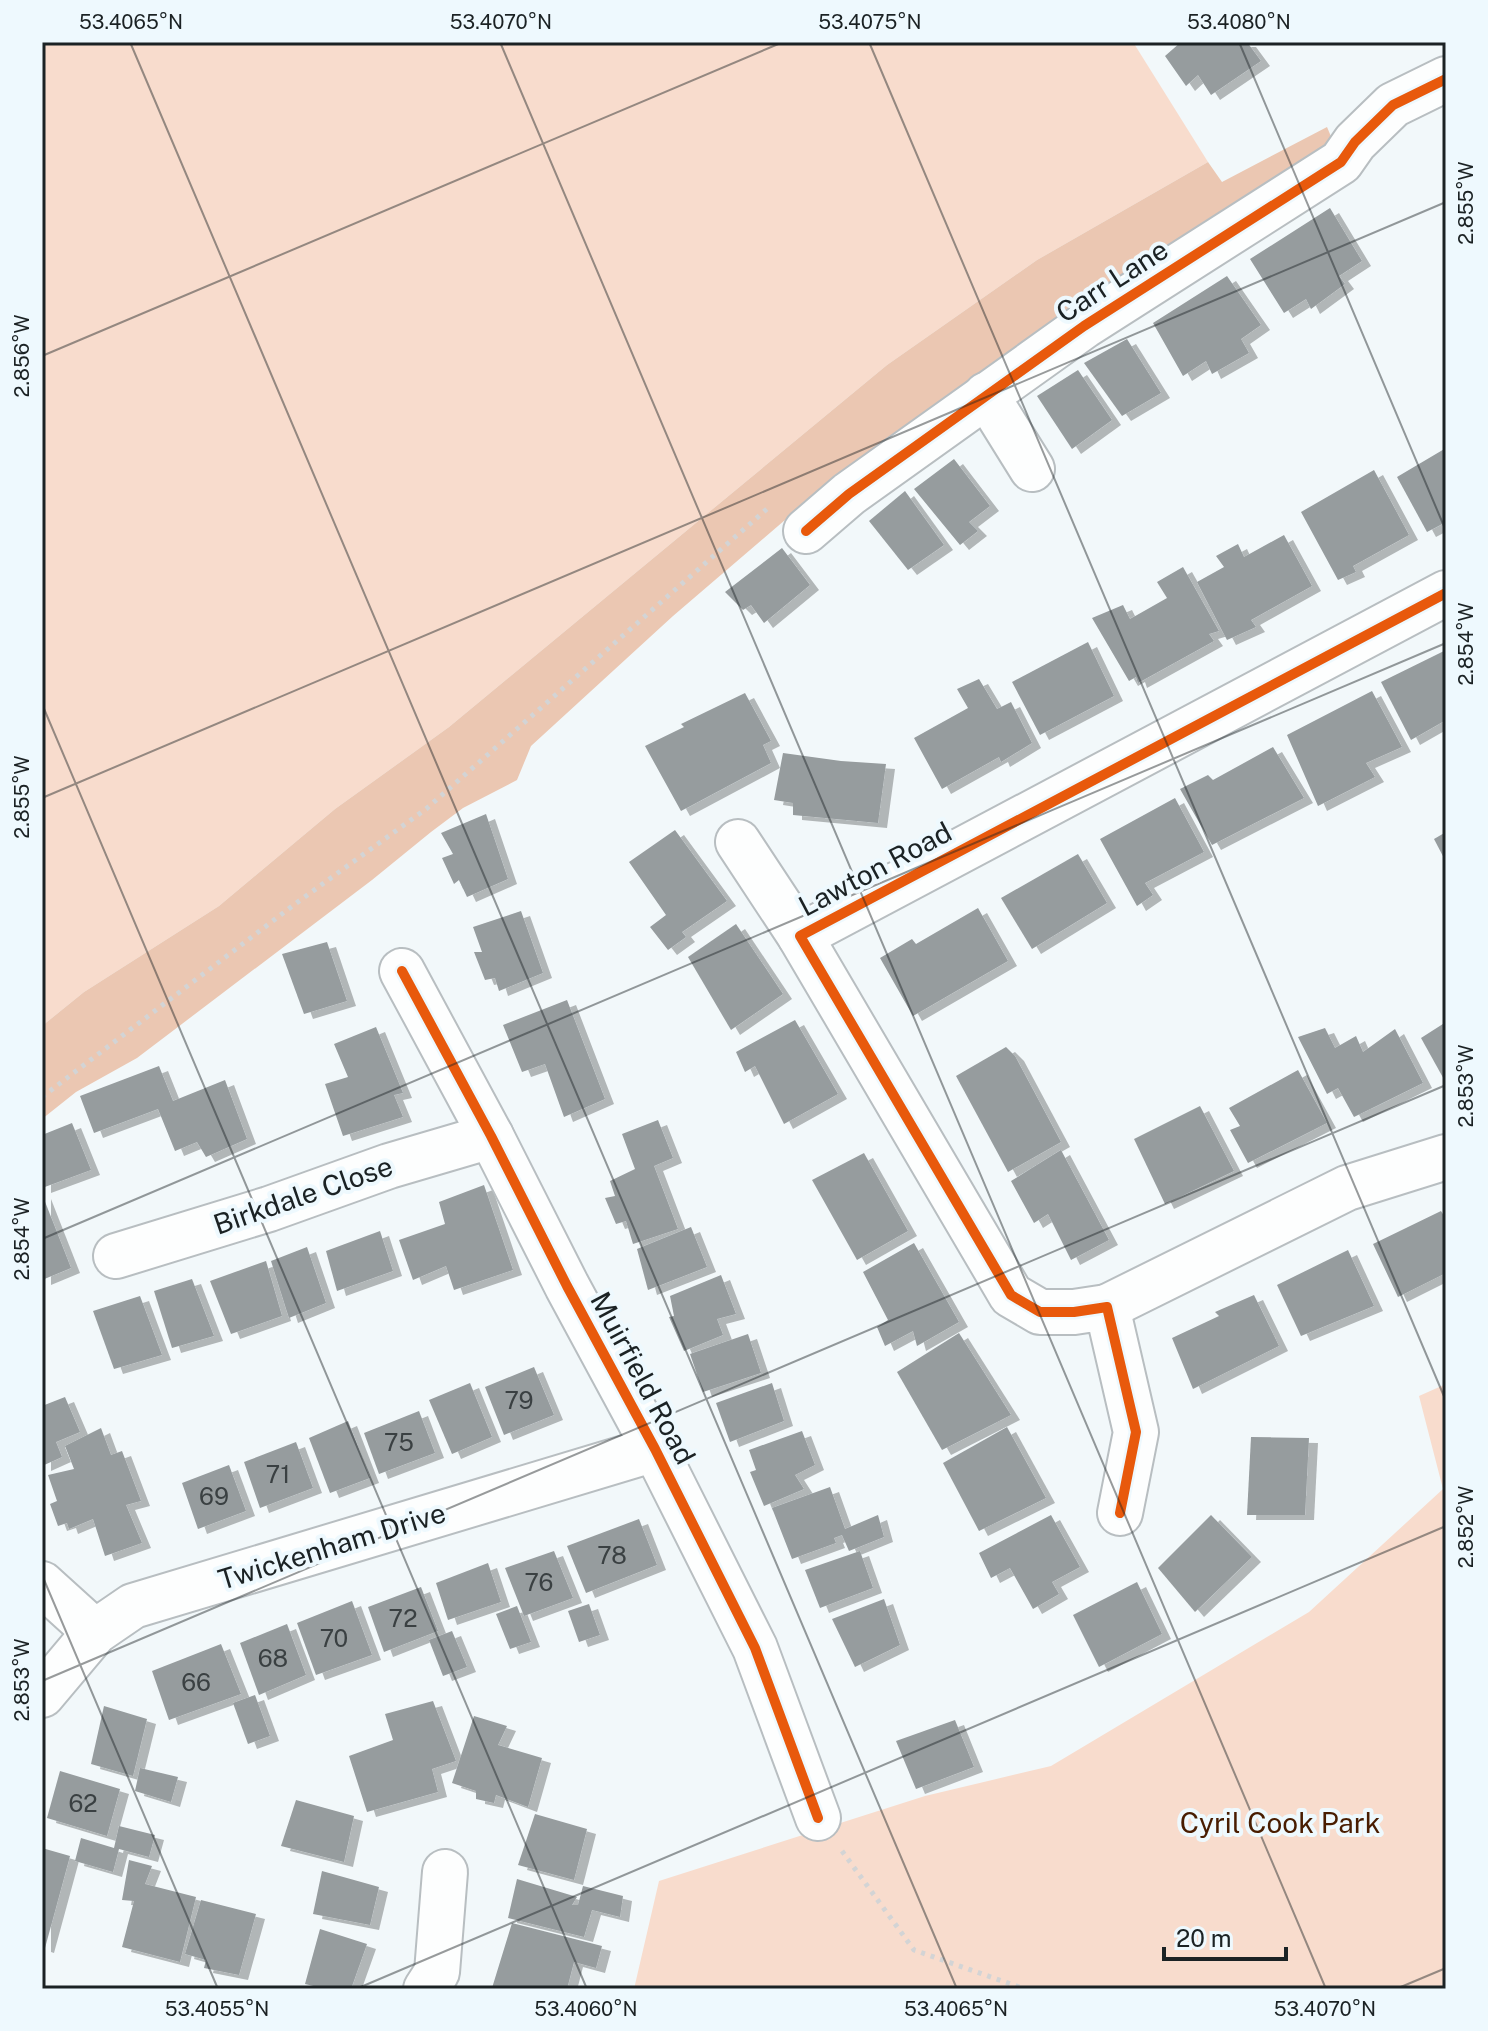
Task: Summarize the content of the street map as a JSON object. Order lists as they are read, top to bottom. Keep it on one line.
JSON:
{"streets":{"street":["Carr Lane","Lawton Road","Birkdale Close","Muirfield Road","Twickenham Drive"]},"crossings":[["Birkdale Close","Muirfield Road"],["Muirfield Road","Twickenham Drive"]],"parks":["Cyril Cook Park"],"house_numbers":["79","75","71","69","78","76","72","70","68","66","62"],"scale_bar":"20 m","coordinates":["53.4065°N","53.4070°N","53.4075°N","53.4080°N","2.855°W","2.856°W","2.854°W","2.853°W","2.852°W","53.4055°N","53.4060°N"]}
